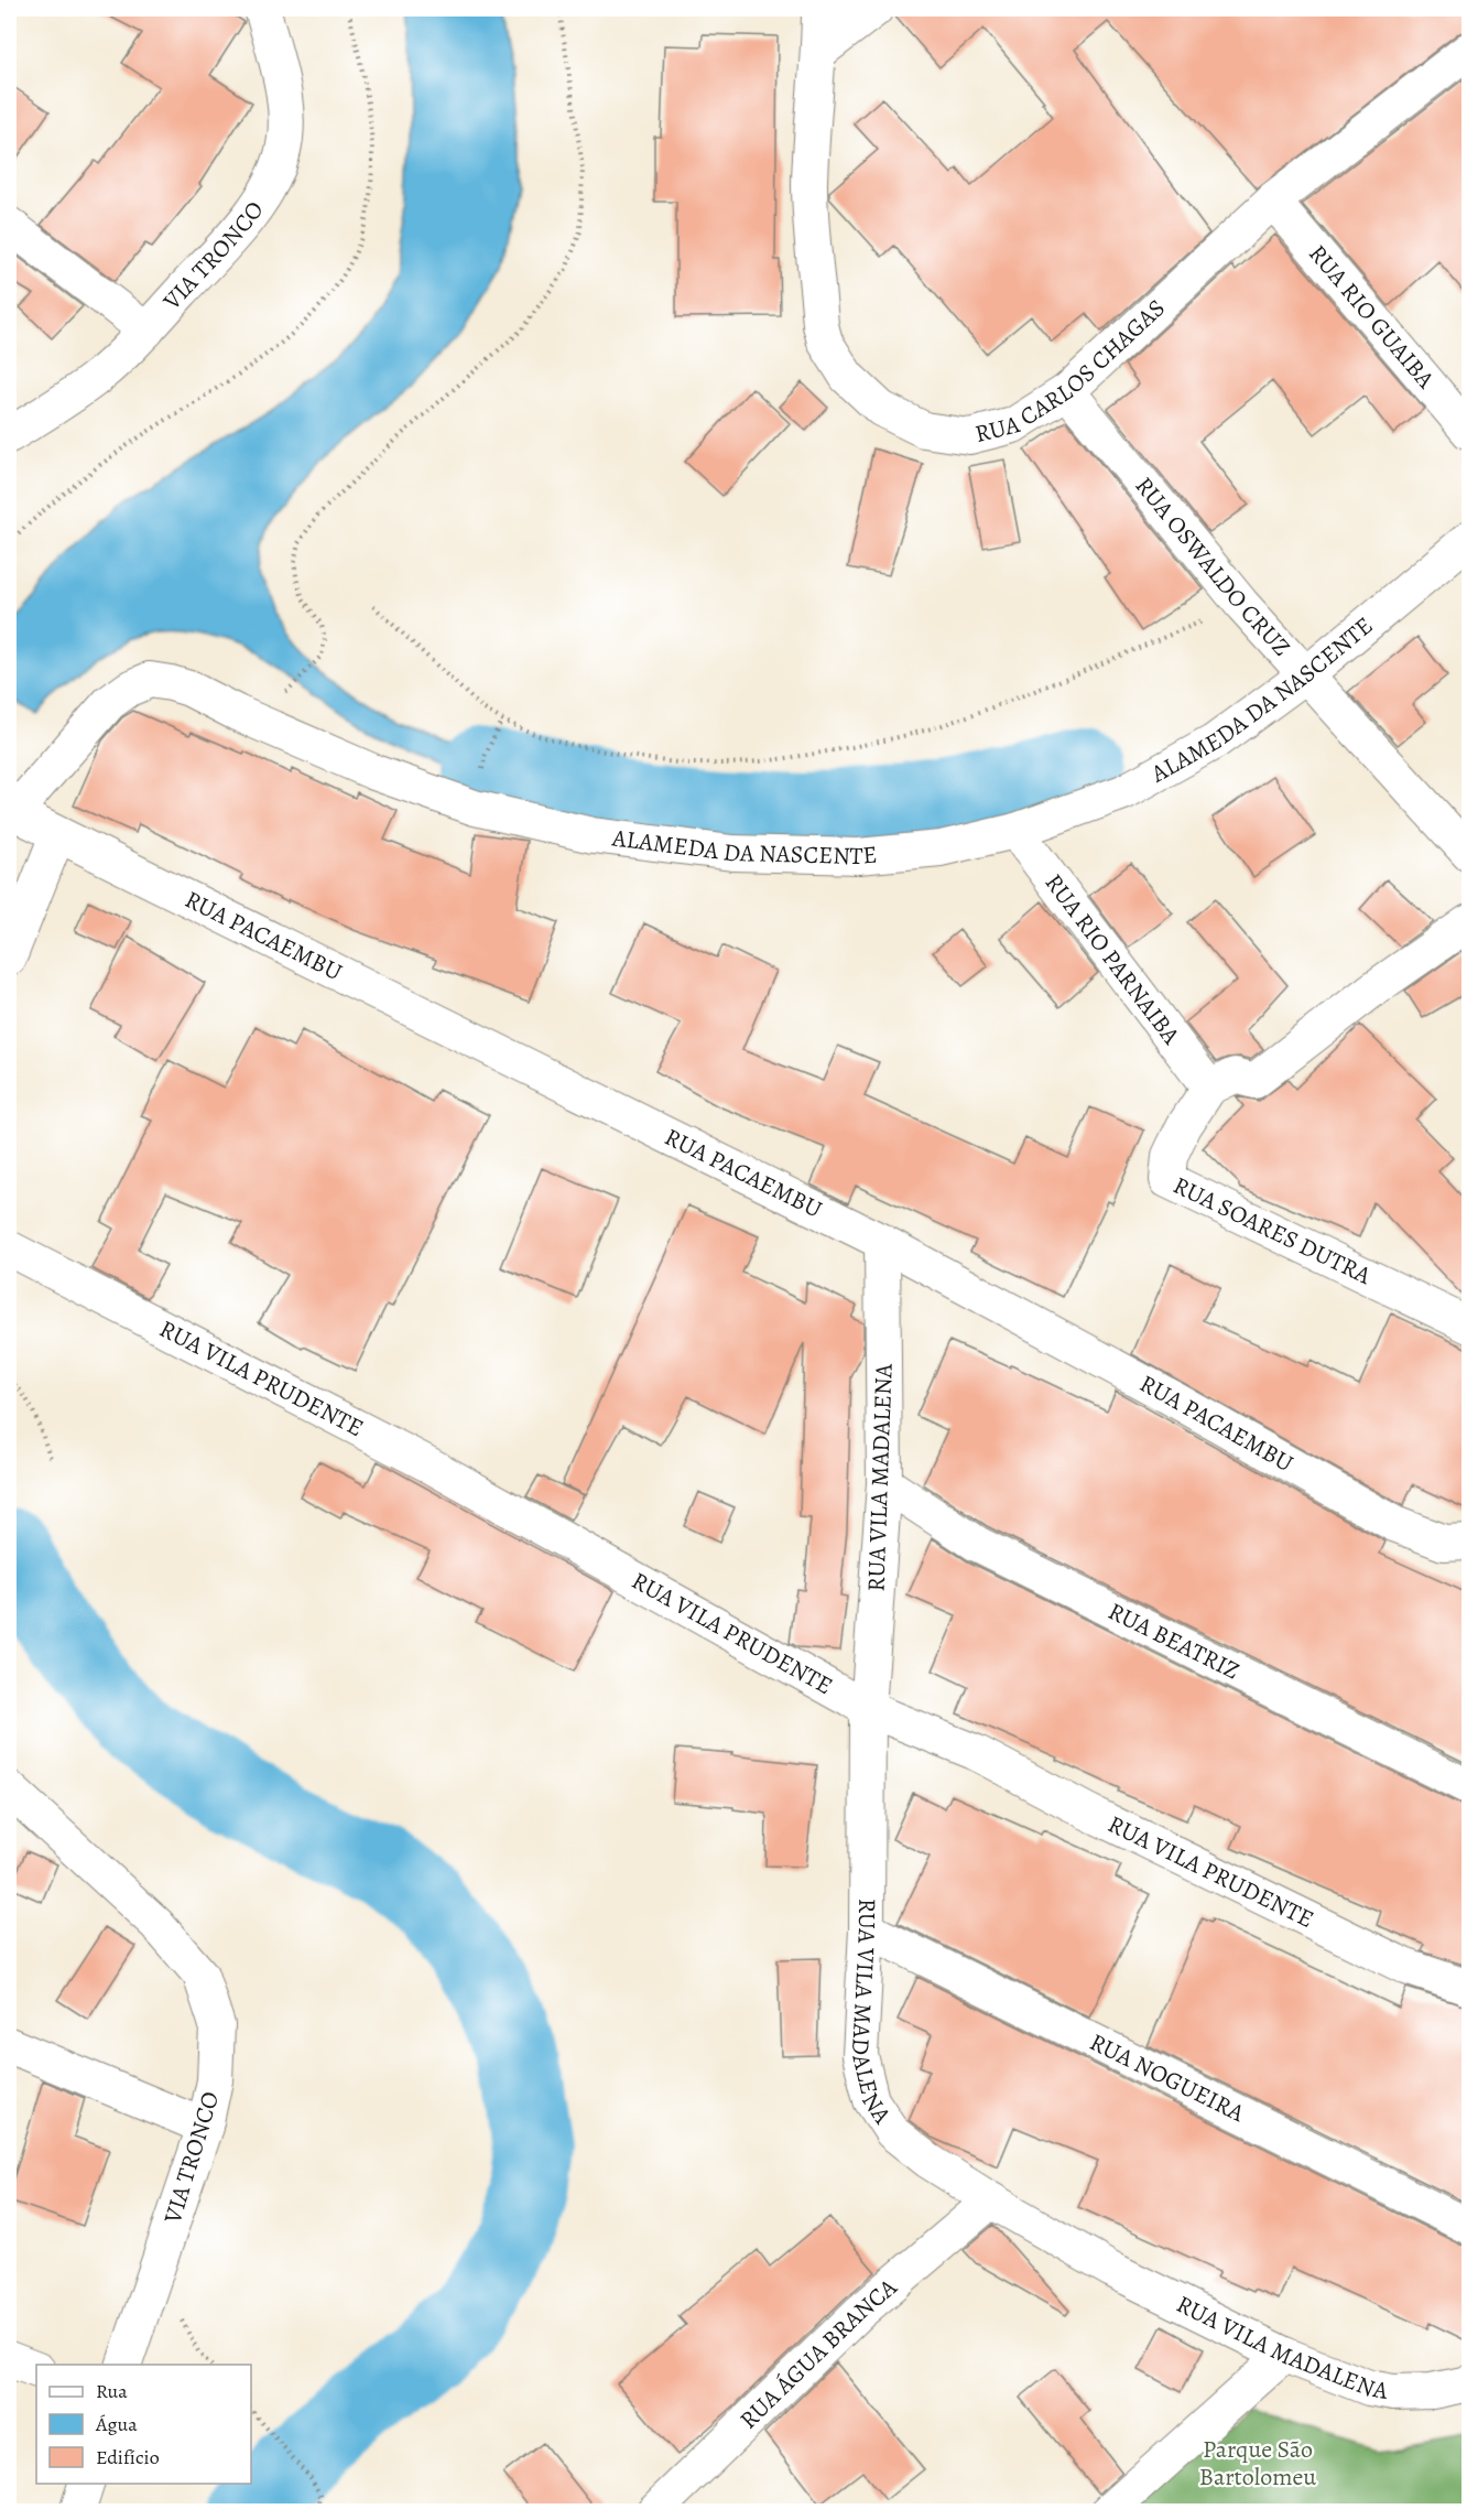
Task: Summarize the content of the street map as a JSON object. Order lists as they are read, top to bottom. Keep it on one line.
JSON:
{"streets":{"street":["VIA TRONCO","RUA RIO GUAIBA","RUA CARLOS CHAGAS","RUA OSWALDO CRUZ","ALAMEDA DA NASCENTE","RUA PACAEMBU","RUA RIO PARNAIBA","RUA SOARES DUTRA","RUA VILA PRUDENTE","RUA VILA MADALENA","RUA BEATRIZ","RUA NOGUEIRA","RUA ÁGUA BRANCA"]},"crossings":[["RUA RIO GUAIBA","RUA CARLOS CHAGAS"],["RUA CARLOS CHAGAS","RUA OSWALDO CRUZ"],["RUA OSWALDO CRUZ","ALAMEDA DA NASCENTE"],["ALAMEDA DA NASCENTE","RUA PACAEMBU"],["ALAMEDA DA NASCENTE","RUA RIO PARNAIBA"],["RUA PACAEMBU","RUA VILA MADALENA"],["RUA RIO PARNAIBA","RUA SOARES DUTRA"],["RUA VILA PRUDENTE","RUA VILA MADALENA"],["RUA VILA MADALENA","RUA BEATRIZ"],["RUA VILA MADALENA","RUA NOGUEIRA"],["RUA VILA MADALENA","RUA ÁGUA BRANCA"]],"parks":["Parque São Bartolomeu"],"legend":["Rua","Água","Edifício"]}
